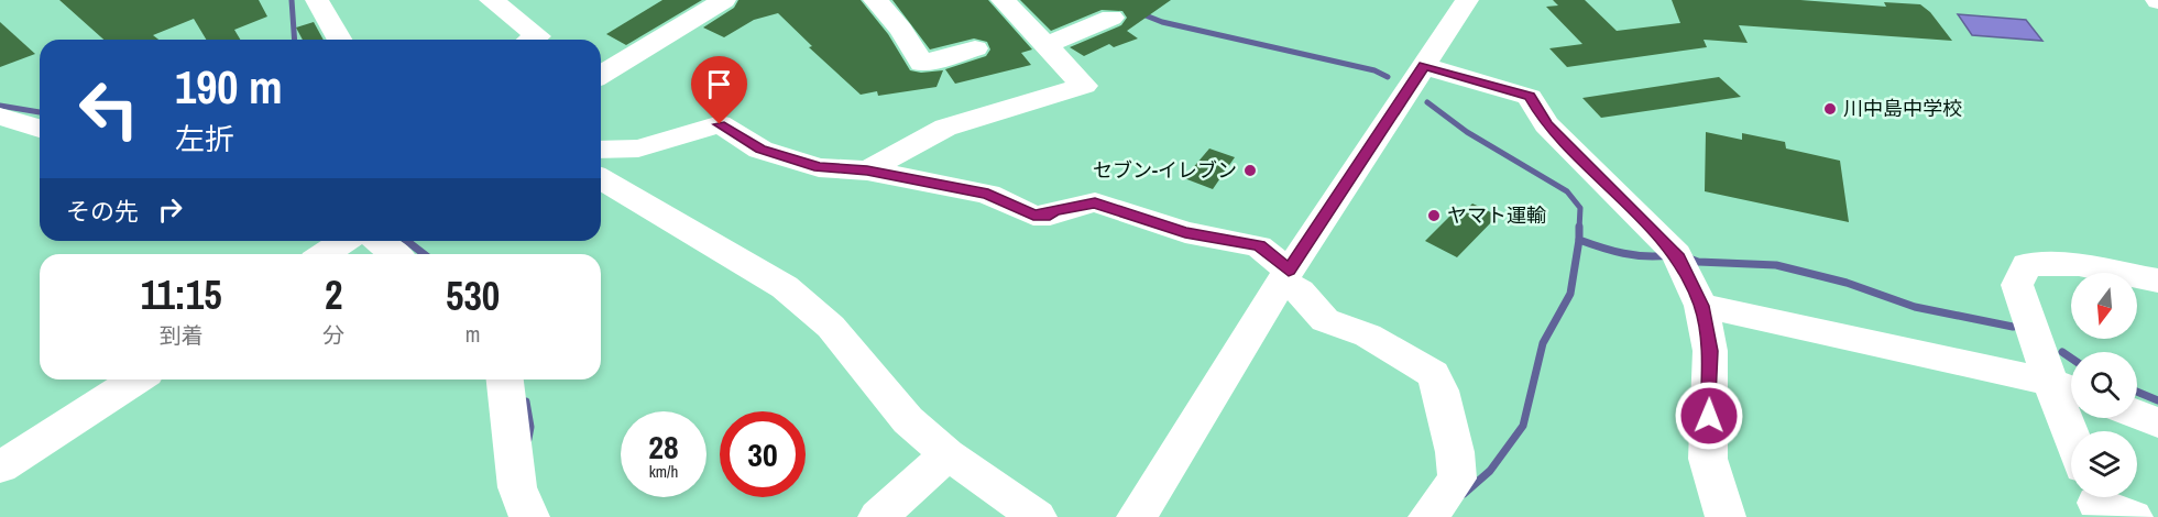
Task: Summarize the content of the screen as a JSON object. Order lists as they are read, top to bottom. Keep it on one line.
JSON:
{"places":["川中島中学校","セブン-イレブン","ヤマト運輸"],"north":"bottom","page":{"turn":["190 m","左折"],"then":"その先","eta":["11:15","到着","2","分","530","m"],"speed":"28 km/h","limit":"30"}}
